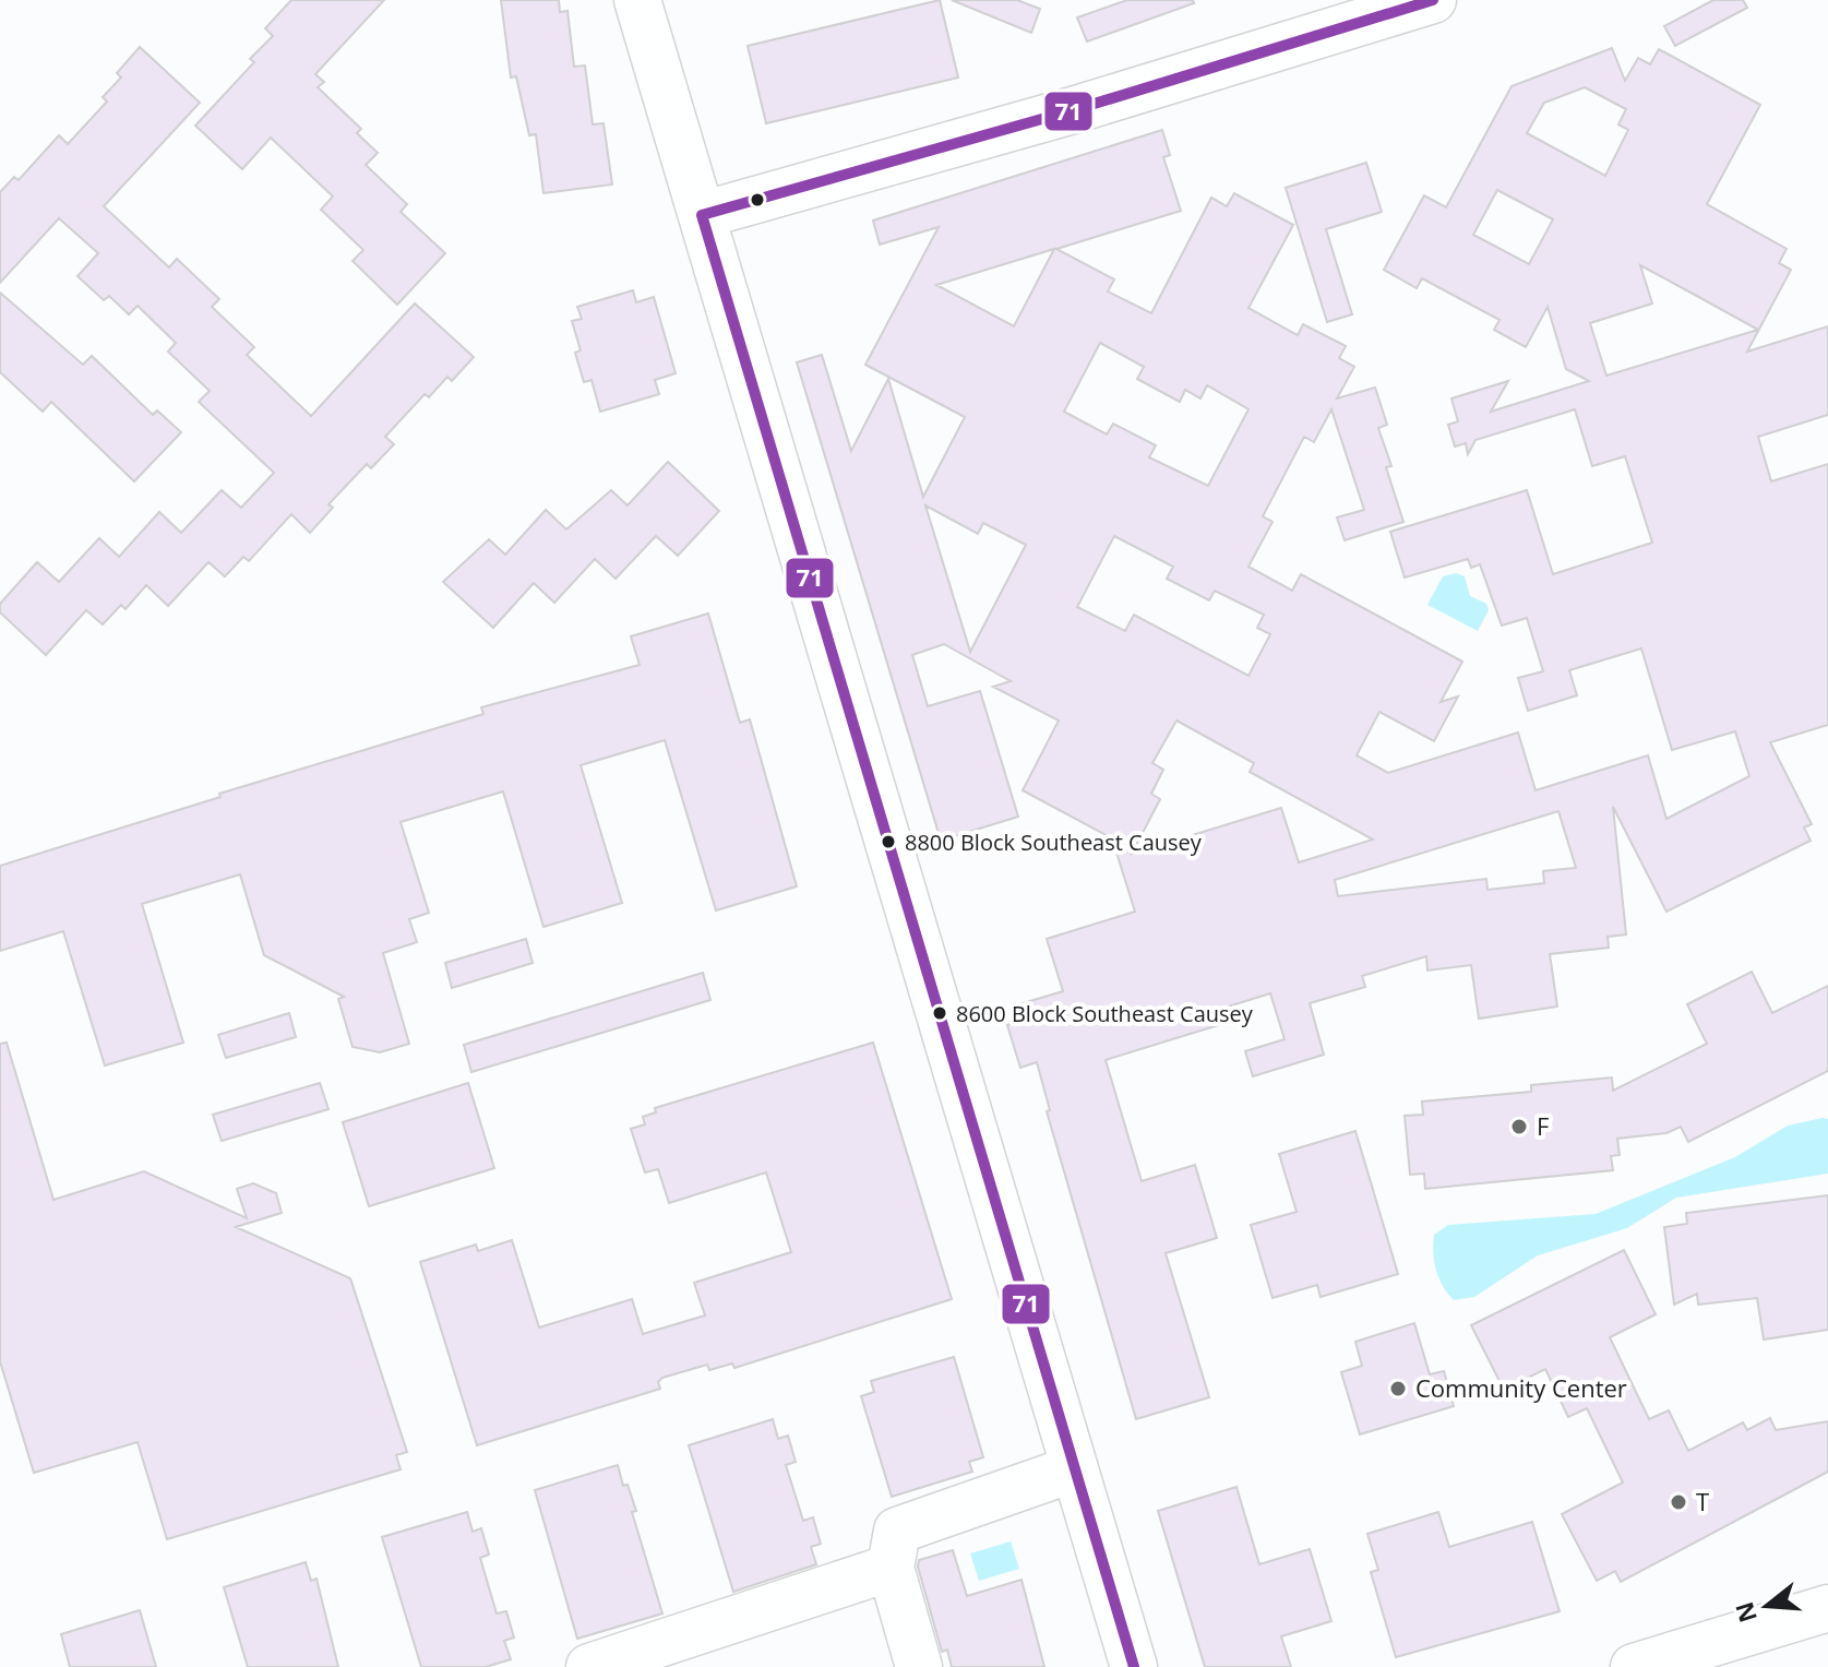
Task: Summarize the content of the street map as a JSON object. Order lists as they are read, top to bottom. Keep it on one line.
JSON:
{"places":["8800 Block Southeast Causey","8600 Block Southeast Causey","F","Community Center","T"],"lines":["transit line 71"],"north":"left"}
